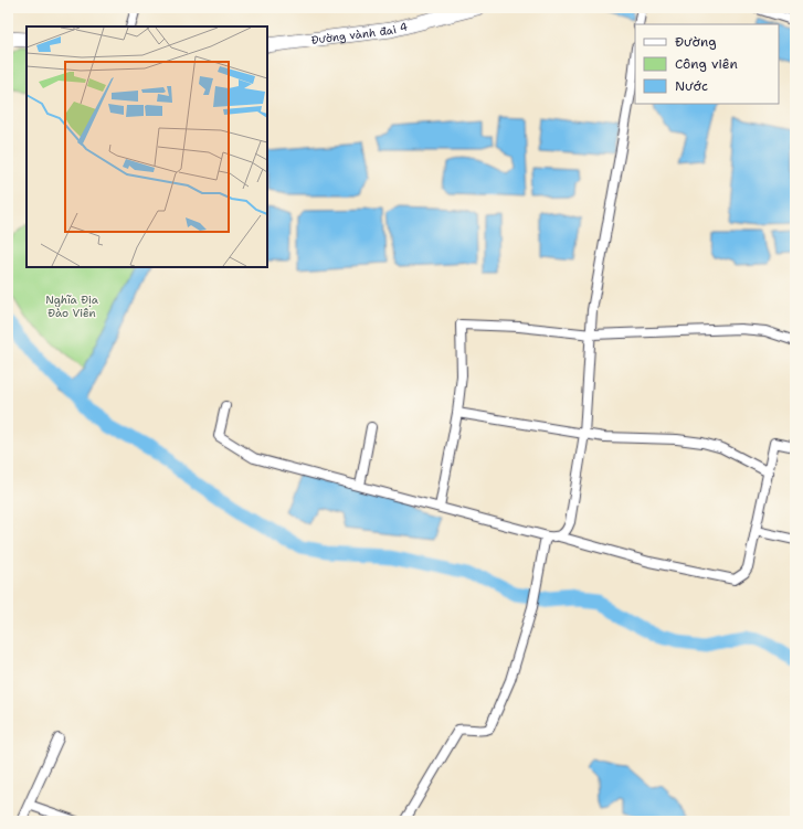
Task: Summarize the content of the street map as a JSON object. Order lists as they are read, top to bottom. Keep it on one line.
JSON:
{"streets":{"main road":["Đường vành đai 4"]},"parks":["Nghĩa Địa Đào Viên"],"legend":["Đường","Công viên","Nước"]}
